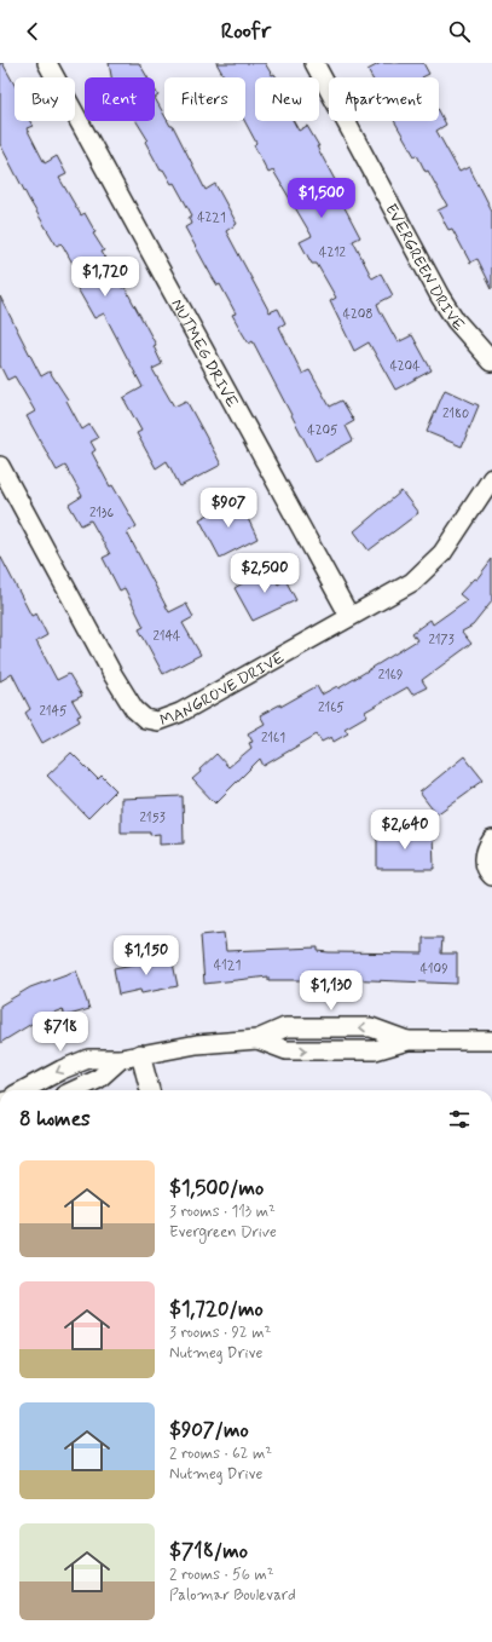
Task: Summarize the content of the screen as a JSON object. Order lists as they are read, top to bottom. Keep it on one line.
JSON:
{"streets":{"street":["EVERGREEN DRIVE","NUTMEG DRIVE","MANGROVE DRIVE"]},"crossings":[["NUTMEG DRIVE","MANGROVE DRIVE"]],"house_numbers":["4221","4212","4208","4204","2180","4205","2136","2144","2173","2169","2165","2145","2161","2153","4121","4109"],"page":{"header":"Roofr","chip":["Buy","Rent","Filters","New","Apartment"],"price":["$1,500","$1,720","$907","$2,500","$2,640","$1,150","$1,130","$718"],"heading":"8 homes","list":[{"name":"$1,500/mo","note":"3 rooms · 113 m² · Evergreen Drive"},{"name":"$1,720/mo","note":"3 rooms · 92 m² · Nutmeg Drive"},{"name":"$907/mo","note":"2 rooms · 62 m² · Nutmeg Drive"},{"name":"$718/mo","note":"2 rooms · 56 m² · Palomar Boulevard"}]}}
